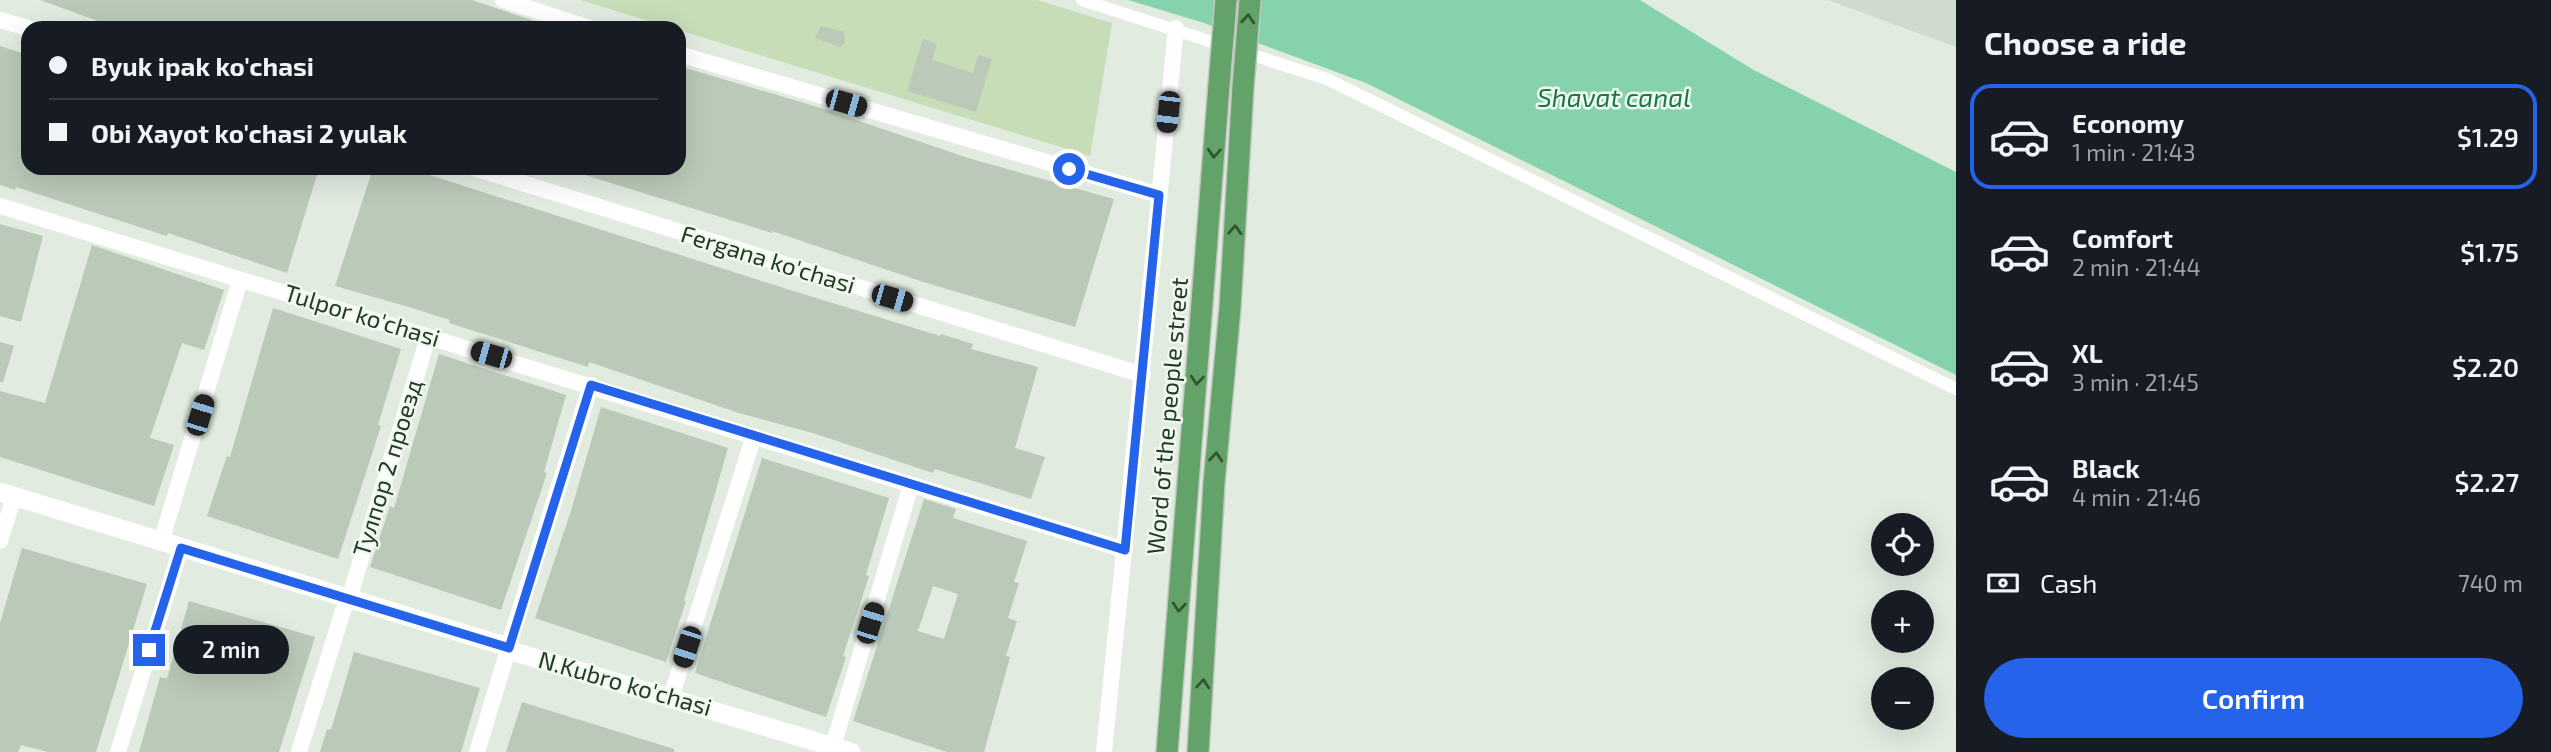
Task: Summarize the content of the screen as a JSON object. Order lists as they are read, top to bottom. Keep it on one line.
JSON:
{"streets":{"main road":["Word of the people street"],"street":["Fergana ko'chasi","Tulpor ko'chasi","Тулпор 2 проезд","N.Kubro ko'chasi"]},"crossings":[["Tulpor ko'chasi","Тулпор 2 проезд"],["Тулпор 2 проезд","N.Kubro ko'chasi"]],"water":["Shavat canal"],"page":{"heading":"Choose a ride","banner":["Byuk ipak ko'chasi","Obi Xayot ko'chasi 2 yulak"],"list":[{"name":"Economy","note":"1 min · 21:43","value":"$1.29"},{"name":"Comfort","note":"2 min · 21:44","value":"$1.75"},{"name":"XL","note":"3 min · 21:45","value":"$2.20"},{"name":"Black","note":"4 min · 21:46","value":"$2.27"}],"map_buttons":["+","−"],"pay":["Cash","740 m"],"bubble":"2 min","buttons":"Confirm"}}
